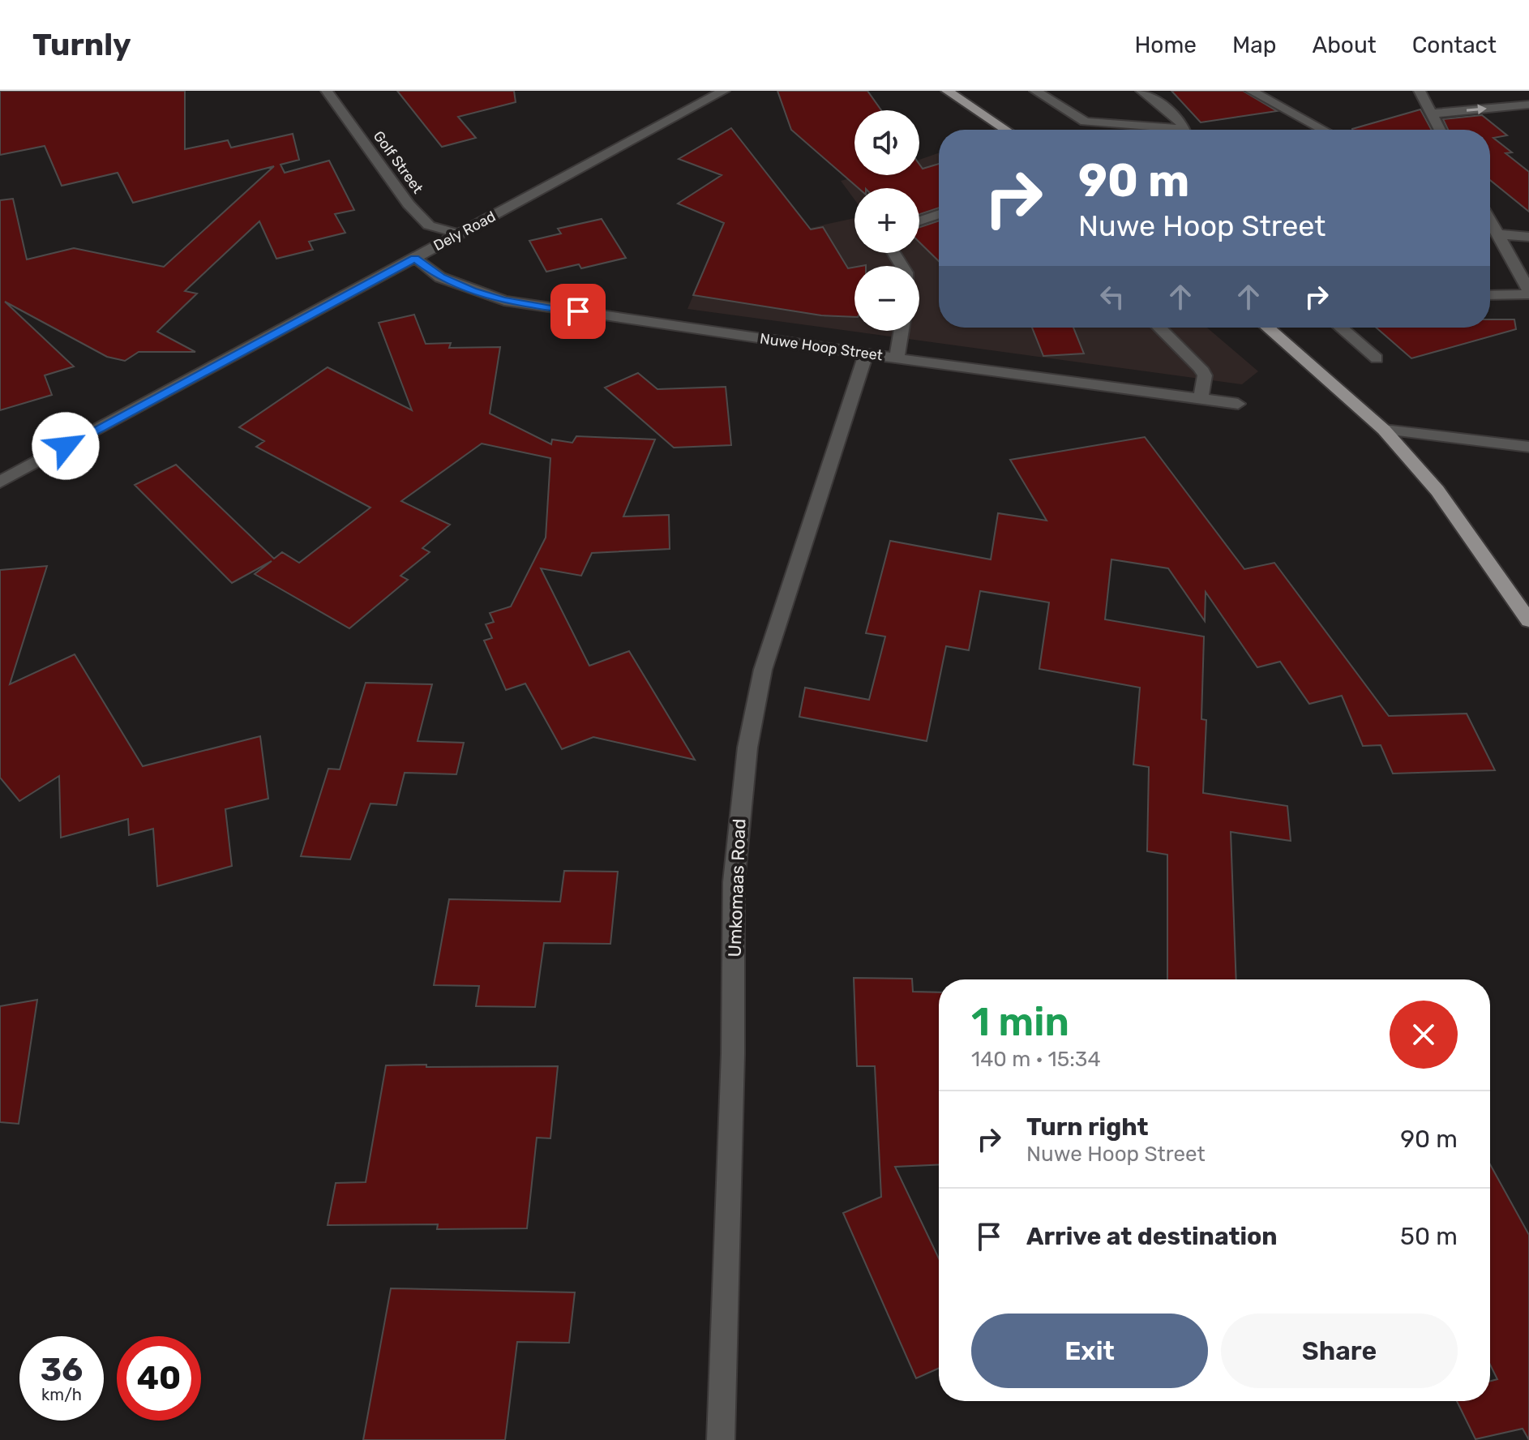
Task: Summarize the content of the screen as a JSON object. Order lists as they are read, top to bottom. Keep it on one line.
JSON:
{"streets":{"street":["Golf Street","Dely Road","Nuwe Hoop Street","Umkomaas Road"]},"crossings":[["Golf Street","Dely Road"],["Dely Road","Nuwe Hoop Street"],["Nuwe Hoop Street","Umkomaas Road"]],"page":{"header":"Turnly","nav":["Home","Map","About","Contact"],"map_buttons":["+","−"],"turn":["90 m","Nuwe Hoop Street"],"heading":["1 min","140 m · 15:34"],"list":[{"name":"Turn right","note":"Nuwe Hoop Street","value":"90 m"},{"name":"Arrive at destination","value":"50 m"}],"buttons":["Exit","Share"],"speed":"36 km/h","limit":"40"}}
